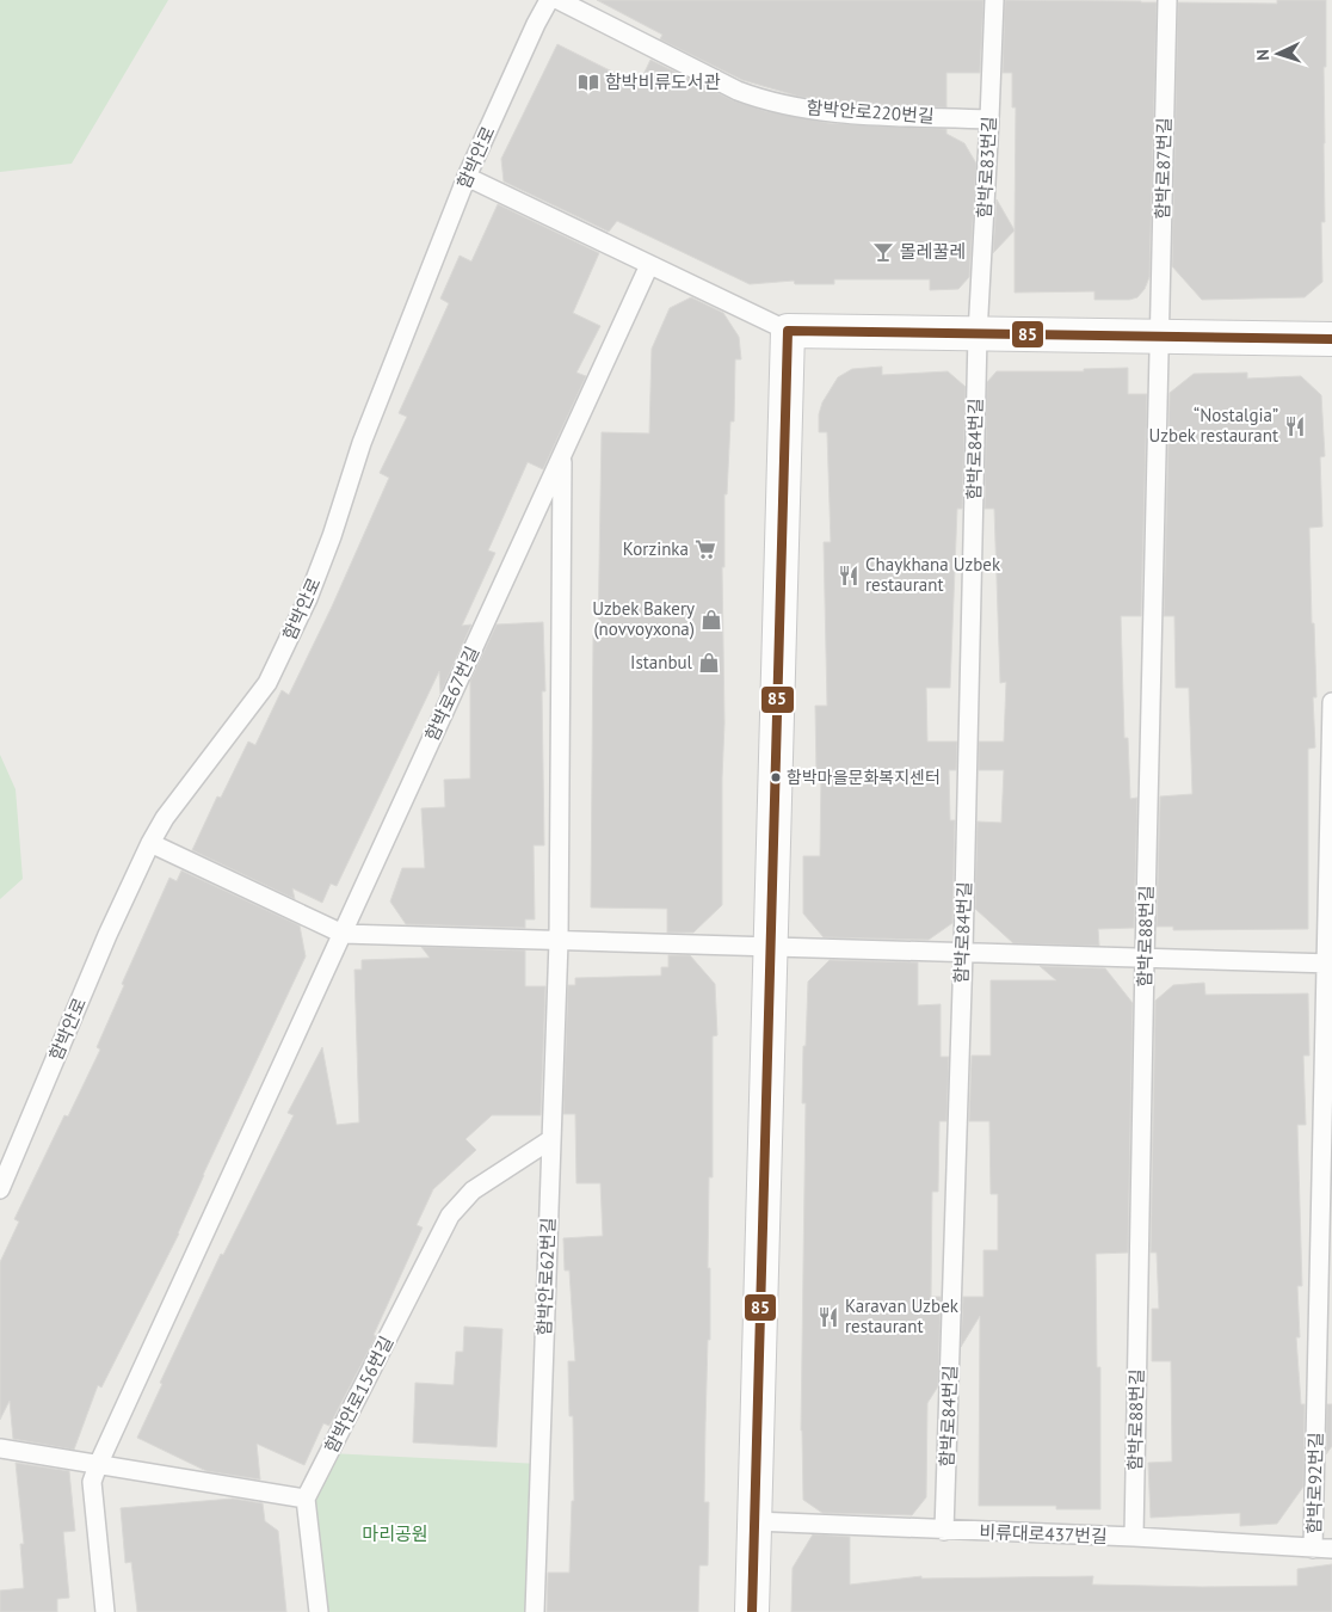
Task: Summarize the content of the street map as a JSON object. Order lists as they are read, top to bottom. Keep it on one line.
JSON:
{"streets":{"lane":["함박안로220번길","함박안로","함박로83번길","함박로87번길","함박로84번길","함박로67번길","함박로88번길","함박안로62번길","함박안로156번길","함박로92번길","비류대로437번길"]},"crossings":[["함박안로220번길","함박로83번길"],["함박로83번길","함박로84번길"],["함박로87번길","함박로88번길"],["함박로84번길","비류대로437번길"],["함박로67번길","함박안로62번길"],["함박로88번길","비류대로437번길"],["함박안로62번길","함박안로156번길"],["함박로92번길","비류대로437번길"]],"parks":["마리공원"],"places":{"library":["함박비류도서관"],"bar":["몰레꿀레"],"restaurant":["“Nostalgia” Uzbek restaurant","Chaykhana Uzbek restaurant","Karavan Uzbek restaurant"],"supermarket":["Korzinka"],"shop":["Uzbek Bakery (novvoyxona)","Istanbul"],"other":["함박마을문화복지센터"]},"lines":["transit line 85"],"north":"left"}
